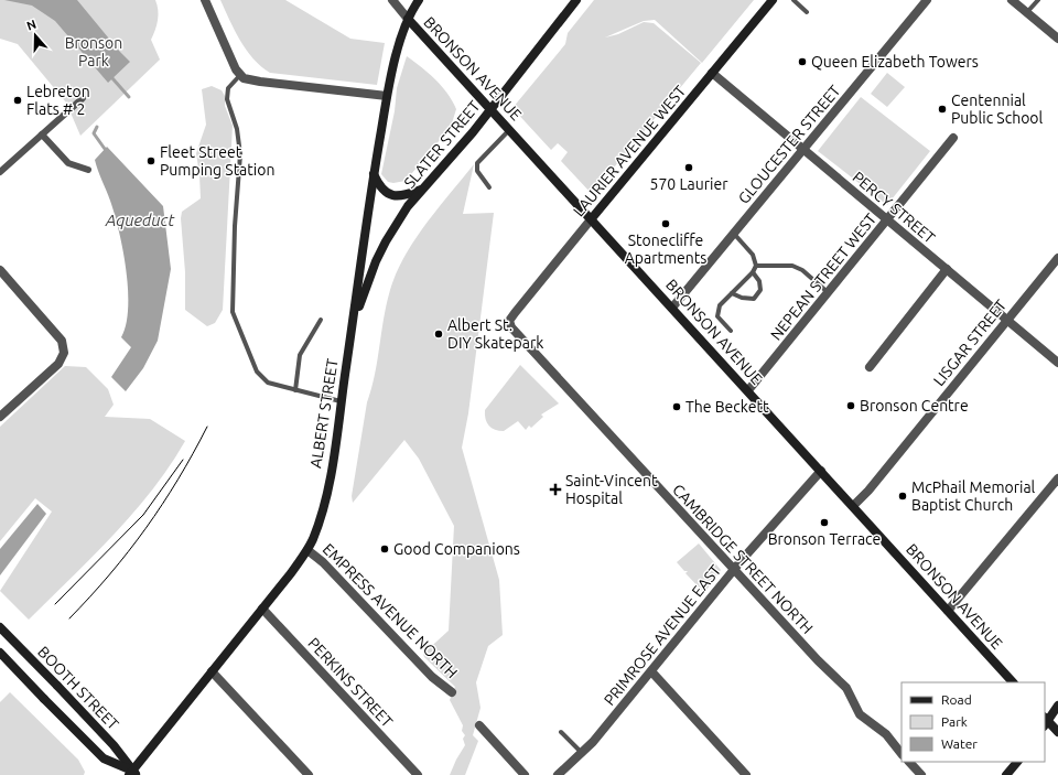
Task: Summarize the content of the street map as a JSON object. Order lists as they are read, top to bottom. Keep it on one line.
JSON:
{"streets":{"main road":["BRONSON AVENUE","SLATER STREET","LAURIER AVENUE WEST","ALBERT STREET","BOOTH STREET"],"street":["GLOUCESTER STREET","PERCY STREET","NEPEAN STREET WEST","LISGAR STREET","CAMBRIDGE STREET NORTH","EMPRESS AVENUE NORTH","PRIMROSE AVENUE EAST","PERKINS STREET"]},"crossings":[["BRONSON AVENUE","SLATER STREET"],["BRONSON AVENUE","GLOUCESTER STREET"],["BRONSON AVENUE","LAURIER AVENUE WEST"],["BRONSON AVENUE","NEPEAN STREET WEST"],["BRONSON AVENUE","LISGAR STREET"],["BRONSON AVENUE","ALBERT STREET"],["BRONSON AVENUE","PRIMROSE AVENUE EAST"],["SLATER STREET","ALBERT STREET"],["GLOUCESTER STREET","PERCY STREET"],["LAURIER AVENUE WEST","PERCY STREET"],["LAURIER AVENUE WEST","CAMBRIDGE STREET NORTH"],["PERCY STREET","NEPEAN STREET WEST"],["PERCY STREET","LISGAR STREET"],["ALBERT STREET","EMPRESS AVENUE NORTH"],["ALBERT STREET","PERKINS STREET"],["ALBERT STREET","BOOTH STREET"],["CAMBRIDGE STREET NORTH","PRIMROSE AVENUE EAST"]],"water":["Aqueduct"],"parks":["Bronson Park"],"places":{"other":["Queen Elizabeth Towers","Lebreton Flats # 2","Centennial Public School","Fleet Street Pumping Station","570 Laurier","Stonecliffe Apartments","Albert St. DIY Skatepark","Bronson Centre","The Beckett","McPhail Memorial Baptist Church","Bronson Terrace","Good Companions"],"health":["Saint-Vincent Hospital"]},"legend":["Road","Park","Water"],"north":"top"}
